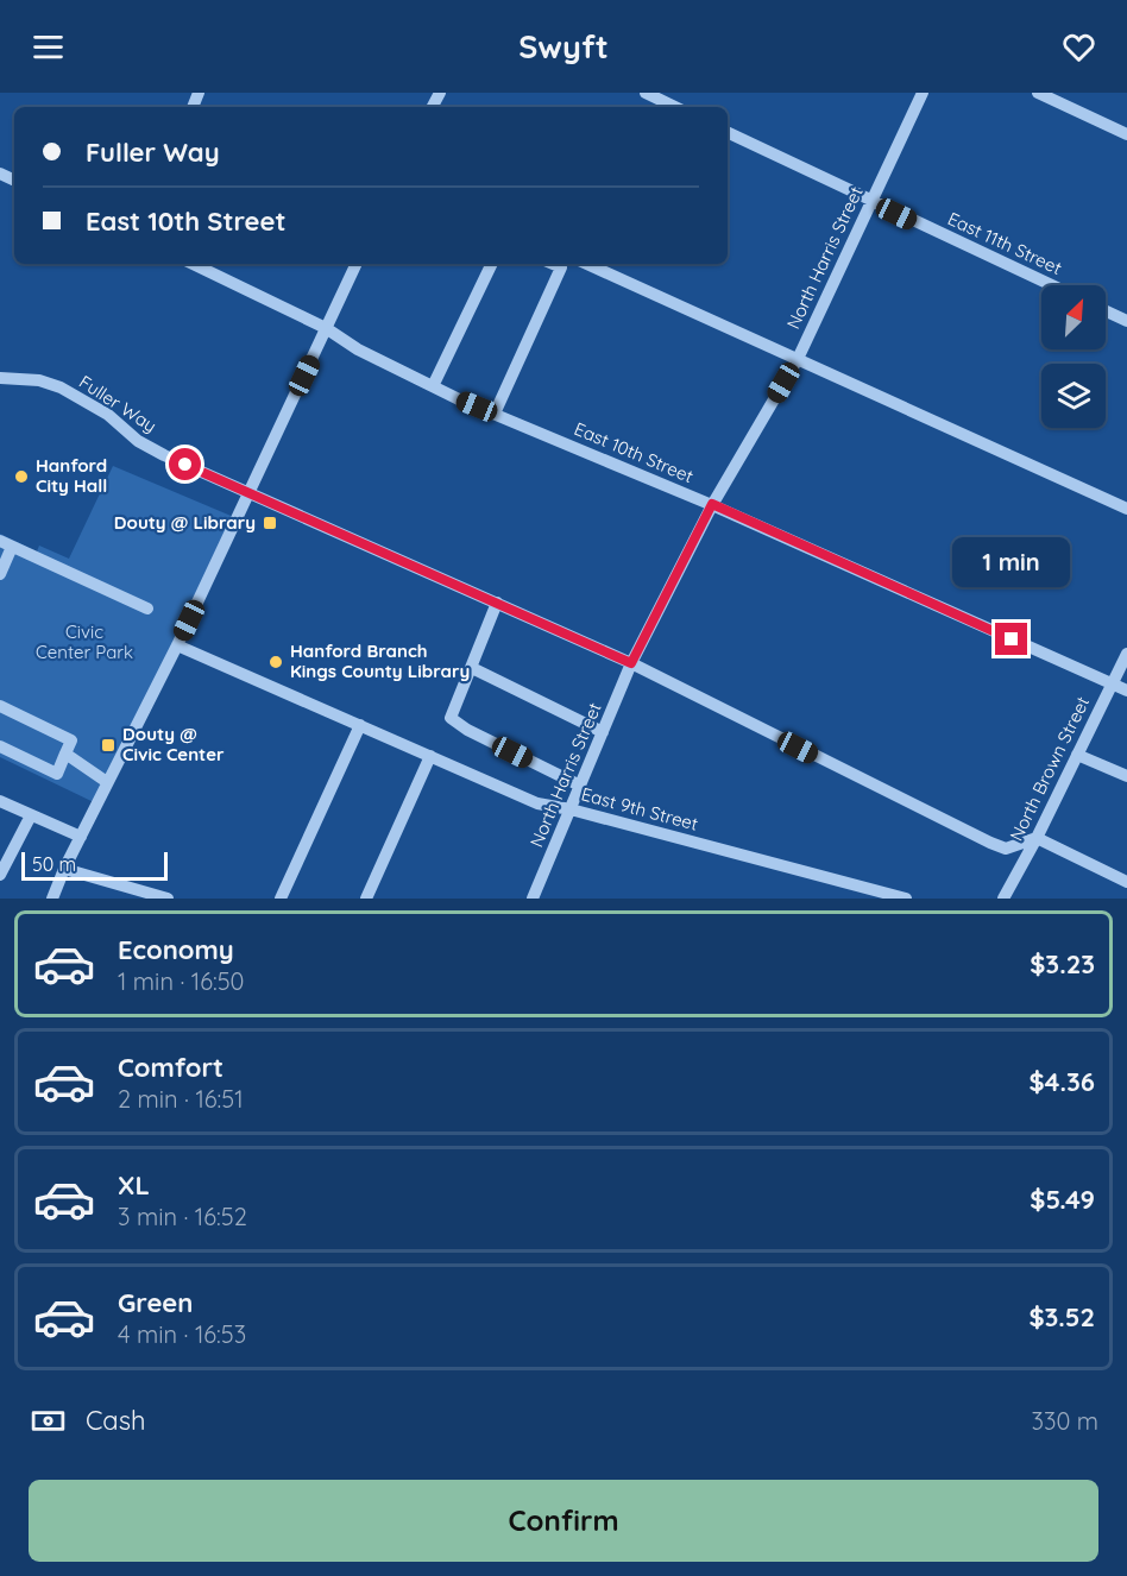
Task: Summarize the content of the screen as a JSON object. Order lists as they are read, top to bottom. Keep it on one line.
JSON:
{"streets":{"street":["East 11th Street","North Harris Street","Fuller Way","East 10th Street","North Brown Street","East 9th Street"]},"crossings":[["East 11th Street","North Harris Street"],["North Harris Street","Fuller Way"],["North Harris Street","East 10th Street"],["North Harris Street","East 9th Street"],["Fuller Way","North Brown Street"],["East 10th Street","North Brown Street"]],"parks":["Civic Center Park"],"places":{"other":["Hanford City Hall","Hanford Branch Kings County Library"],"transit":["Douty @ Library","Douty @ Civic Center"]},"scale_bar":"50 m","north":"top right","page":{"header":"Swyft","banner":["Fuller Way","East 10th Street"],"bubble":"1 min","scale":"50 m","list":[{"name":"Economy","note":"1 min · 16:50","value":"$3.23"},{"name":"Comfort","note":"2 min · 16:51","value":"$4.36"},{"name":"XL","note":"3 min · 16:52","value":"$5.49"},{"name":"Green","note":"4 min · 16:53","value":"$3.52"}],"pay":["Cash","330 m"],"buttons":"Confirm"}}
